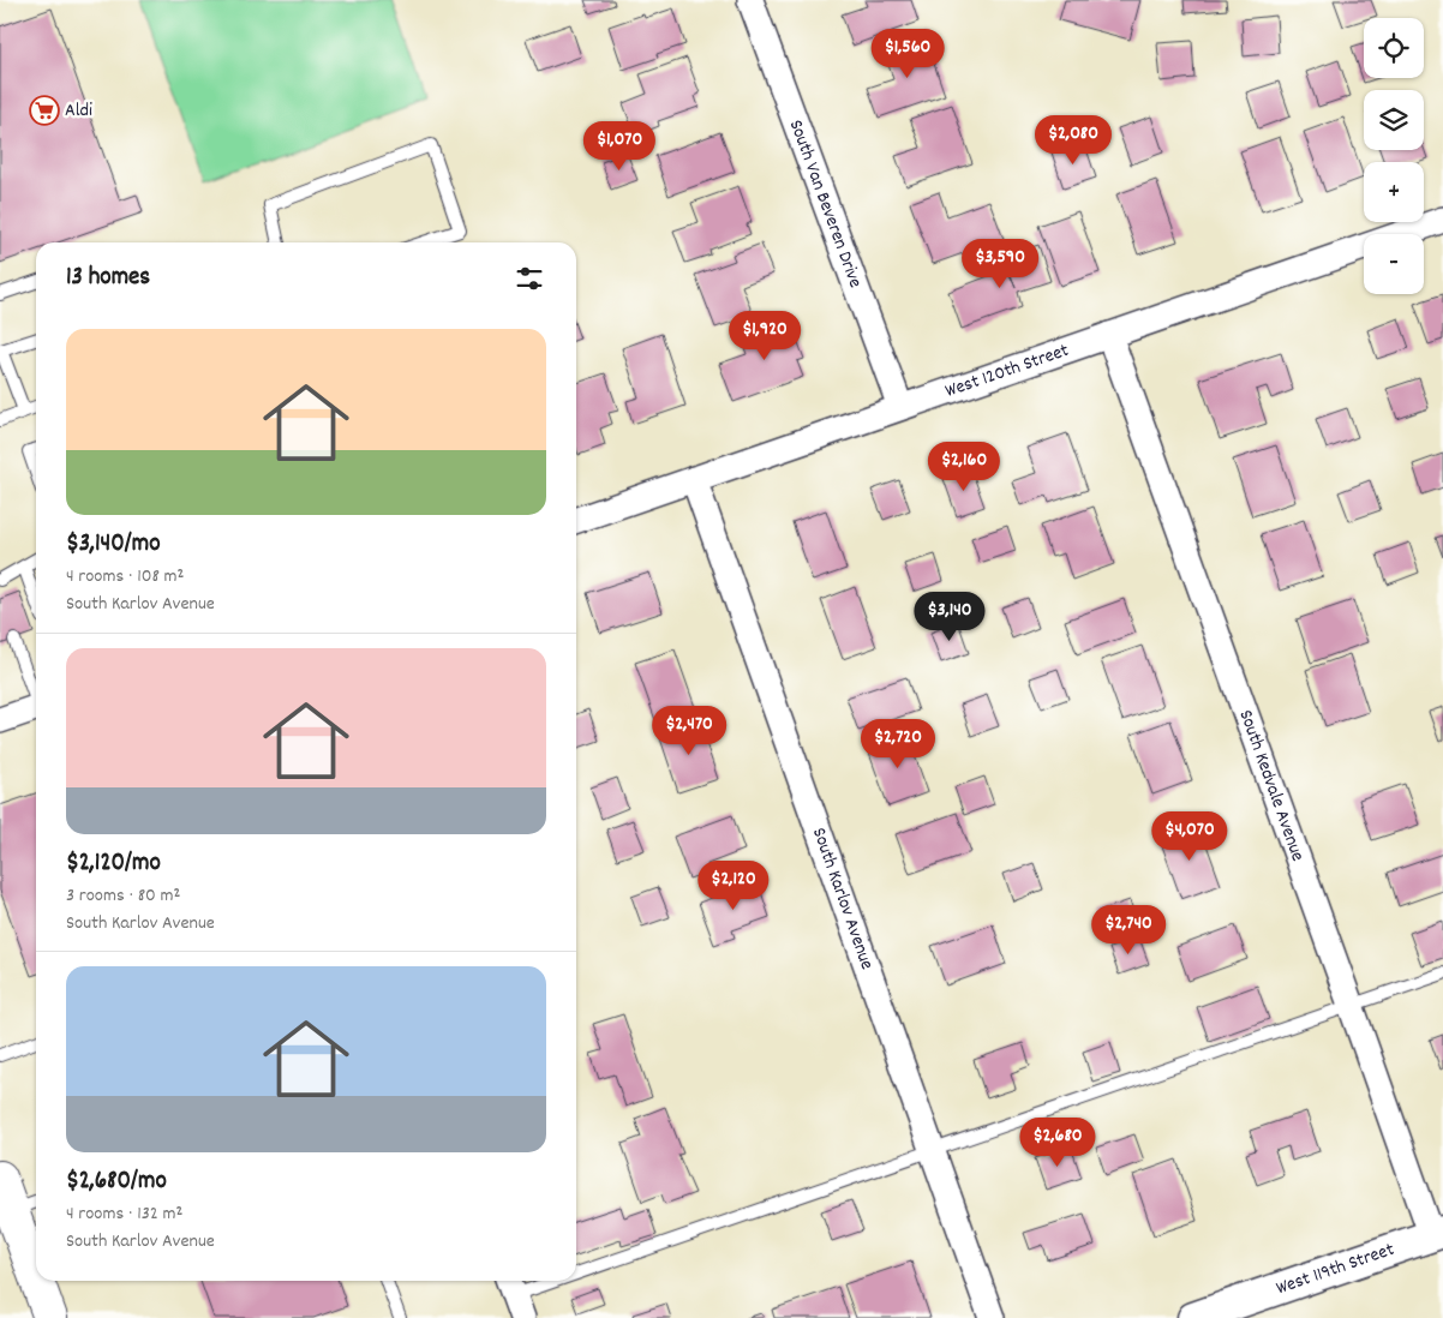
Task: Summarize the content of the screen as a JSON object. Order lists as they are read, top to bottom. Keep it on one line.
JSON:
{"streets":{"street":["South Van Beveren Drive","West 120th Street","South Kedvale Avenue","South Karlov Avenue","West 119th Street"]},"crossings":[["South Van Beveren Drive","West 120th Street"],["West 120th Street","South Kedvale Avenue"],["West 120th Street","South Karlov Avenue"],["South Kedvale Avenue","West 119th Street"]],"places":{"supermarket":["Aldi"]},"page":{"map_buttons":["+","−"],"price":["$1,560","$2,080","$1,070","$3,590","$1,920","$2,160","$3,140","$2,470","$2,720","$4,070","$2,120","$2,740","$2,680"],"heading":"13 homes","list":[{"name":"$3,140/mo","note":"4 rooms · 108 m² · South Karlov Avenue"},{"name":"$2,120/mo","note":"3 rooms · 80 m² · South Karlov Avenue"},{"name":"$2,680/mo","note":"4 rooms · 132 m² · South Karlov Avenue"}]}}
